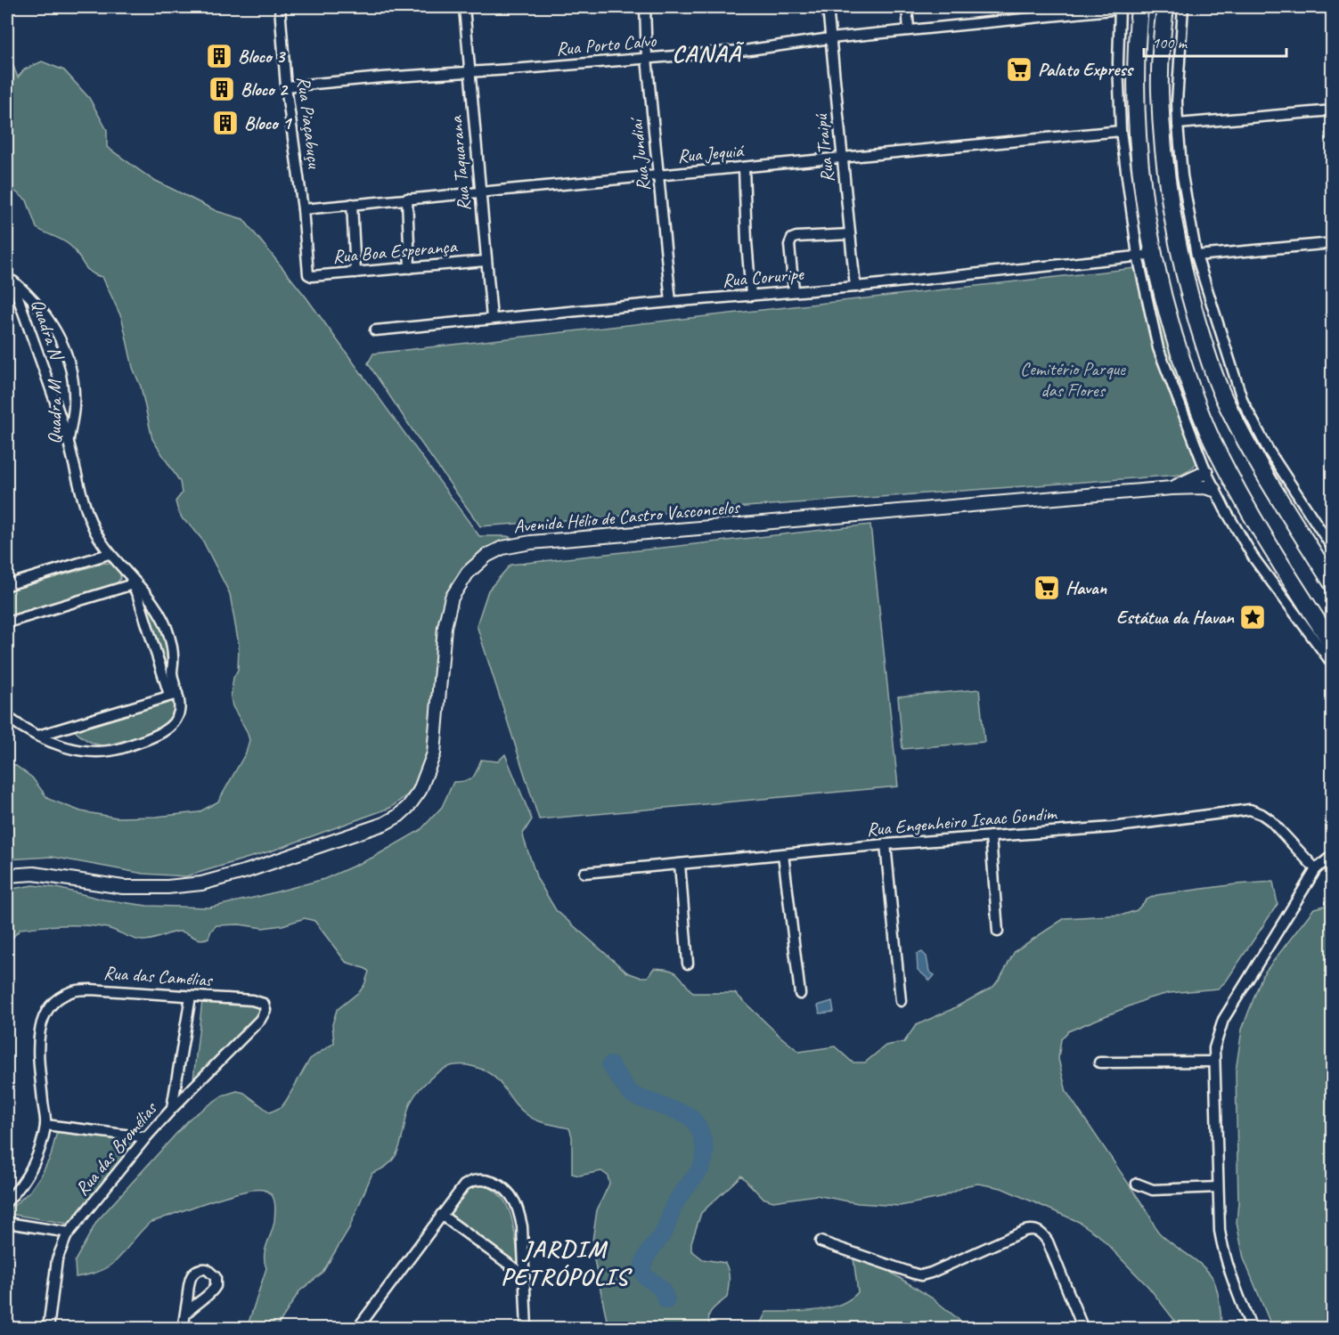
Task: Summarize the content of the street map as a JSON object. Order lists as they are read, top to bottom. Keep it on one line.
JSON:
{"streets":{"street":["Rua Porto Calvo","Rua Piaçabuçu","Rua Traipú","Rua Jequiá","Rua Jundiaí","Rua Taquarana","Rua Boa Esperança","Rua Coruripe","Quadra N","Quadra M","Avenida Hélio de Castro Vasconcelos","Rua Engenheiro Isaac Gondim","Rua das Camélias","Rua das Bromélias"]},"crossings":[["Rua Porto Calvo","Rua Piaçabuçu"],["Rua Porto Calvo","Rua Traipú"],["Rua Porto Calvo","Rua Jundiaí"],["Rua Porto Calvo","Rua Taquarana"],["Rua Piaçabuçu","Rua Jequiá"],["Rua Piaçabuçu","Rua Boa Esperança"],["Rua Traipú","Rua Jequiá"],["Rua Traipú","Rua Coruripe"],["Rua Jequiá","Rua Jundiaí"],["Rua Jequiá","Rua Taquarana"],["Rua Jundiaí","Rua Coruripe"],["Rua Taquarana","Rua Boa Esperança"],["Rua Taquarana","Rua Coruripe"],["Quadra N","Quadra M"],["Rua das Camélias","Rua das Bromélias"]],"districts":["CANAÃ","JARDIM PETRÓPOLIS"],"parks":["Cemitério Parque das Flores"],"places":{"building":["Bloco 3","Bloco 2","Bloco 1"],"supermarket":["Palato Express","Havan"],"place":["Estátua da Havan"]},"scale_bar":"100 m"}
